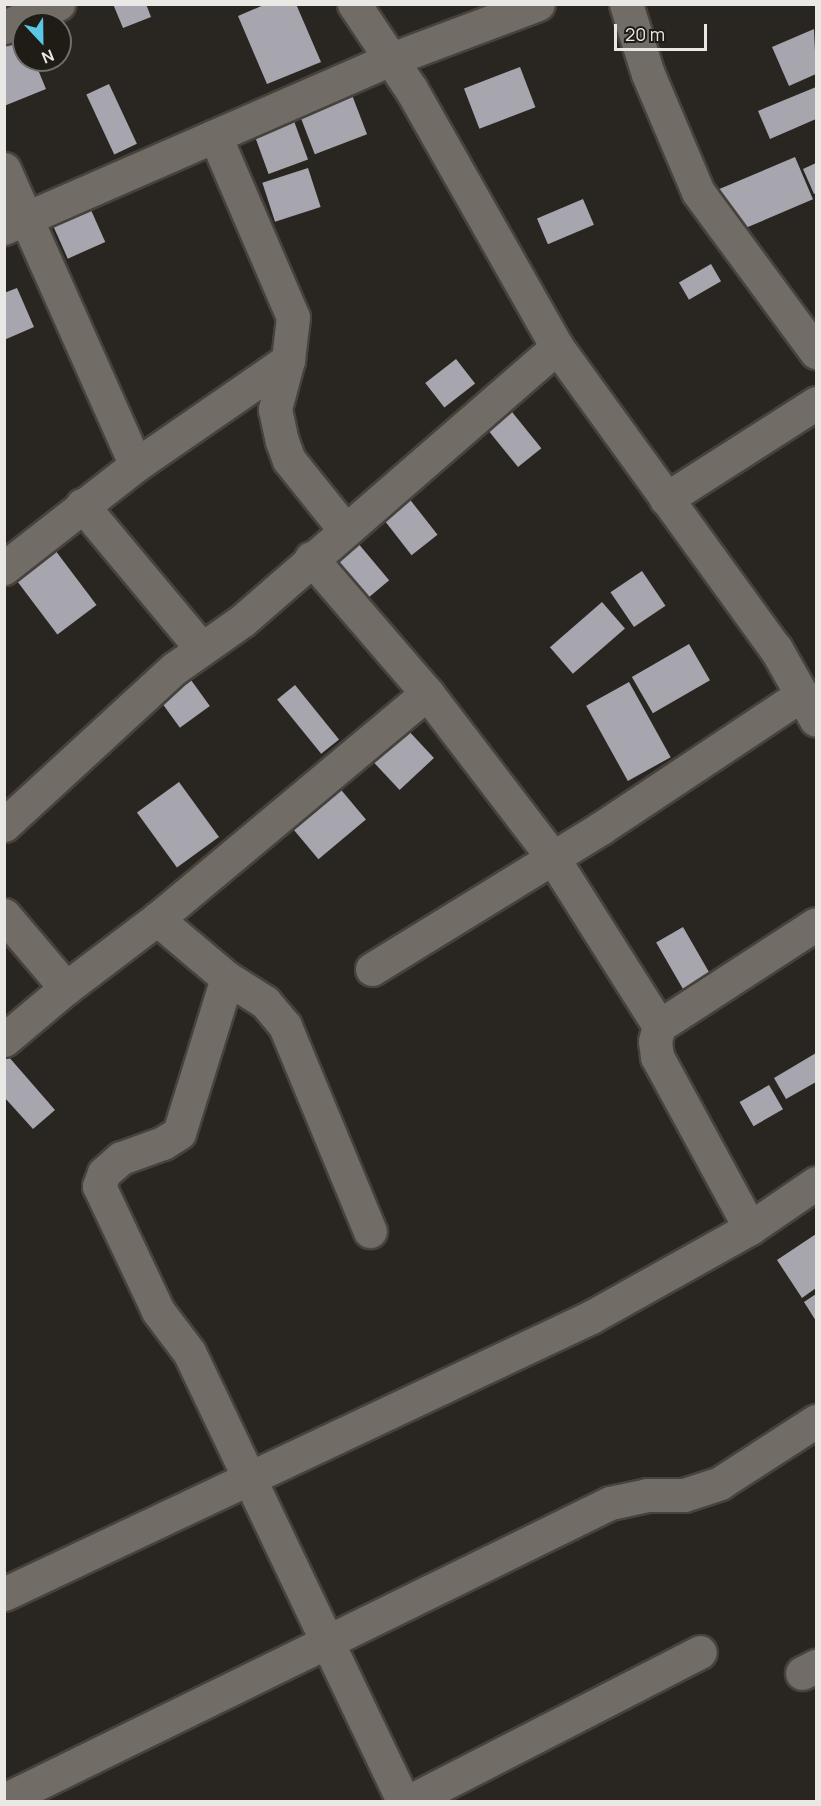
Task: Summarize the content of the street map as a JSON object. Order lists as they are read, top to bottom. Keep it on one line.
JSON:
{"scale_bar":"20 m","north":"bottom"}
